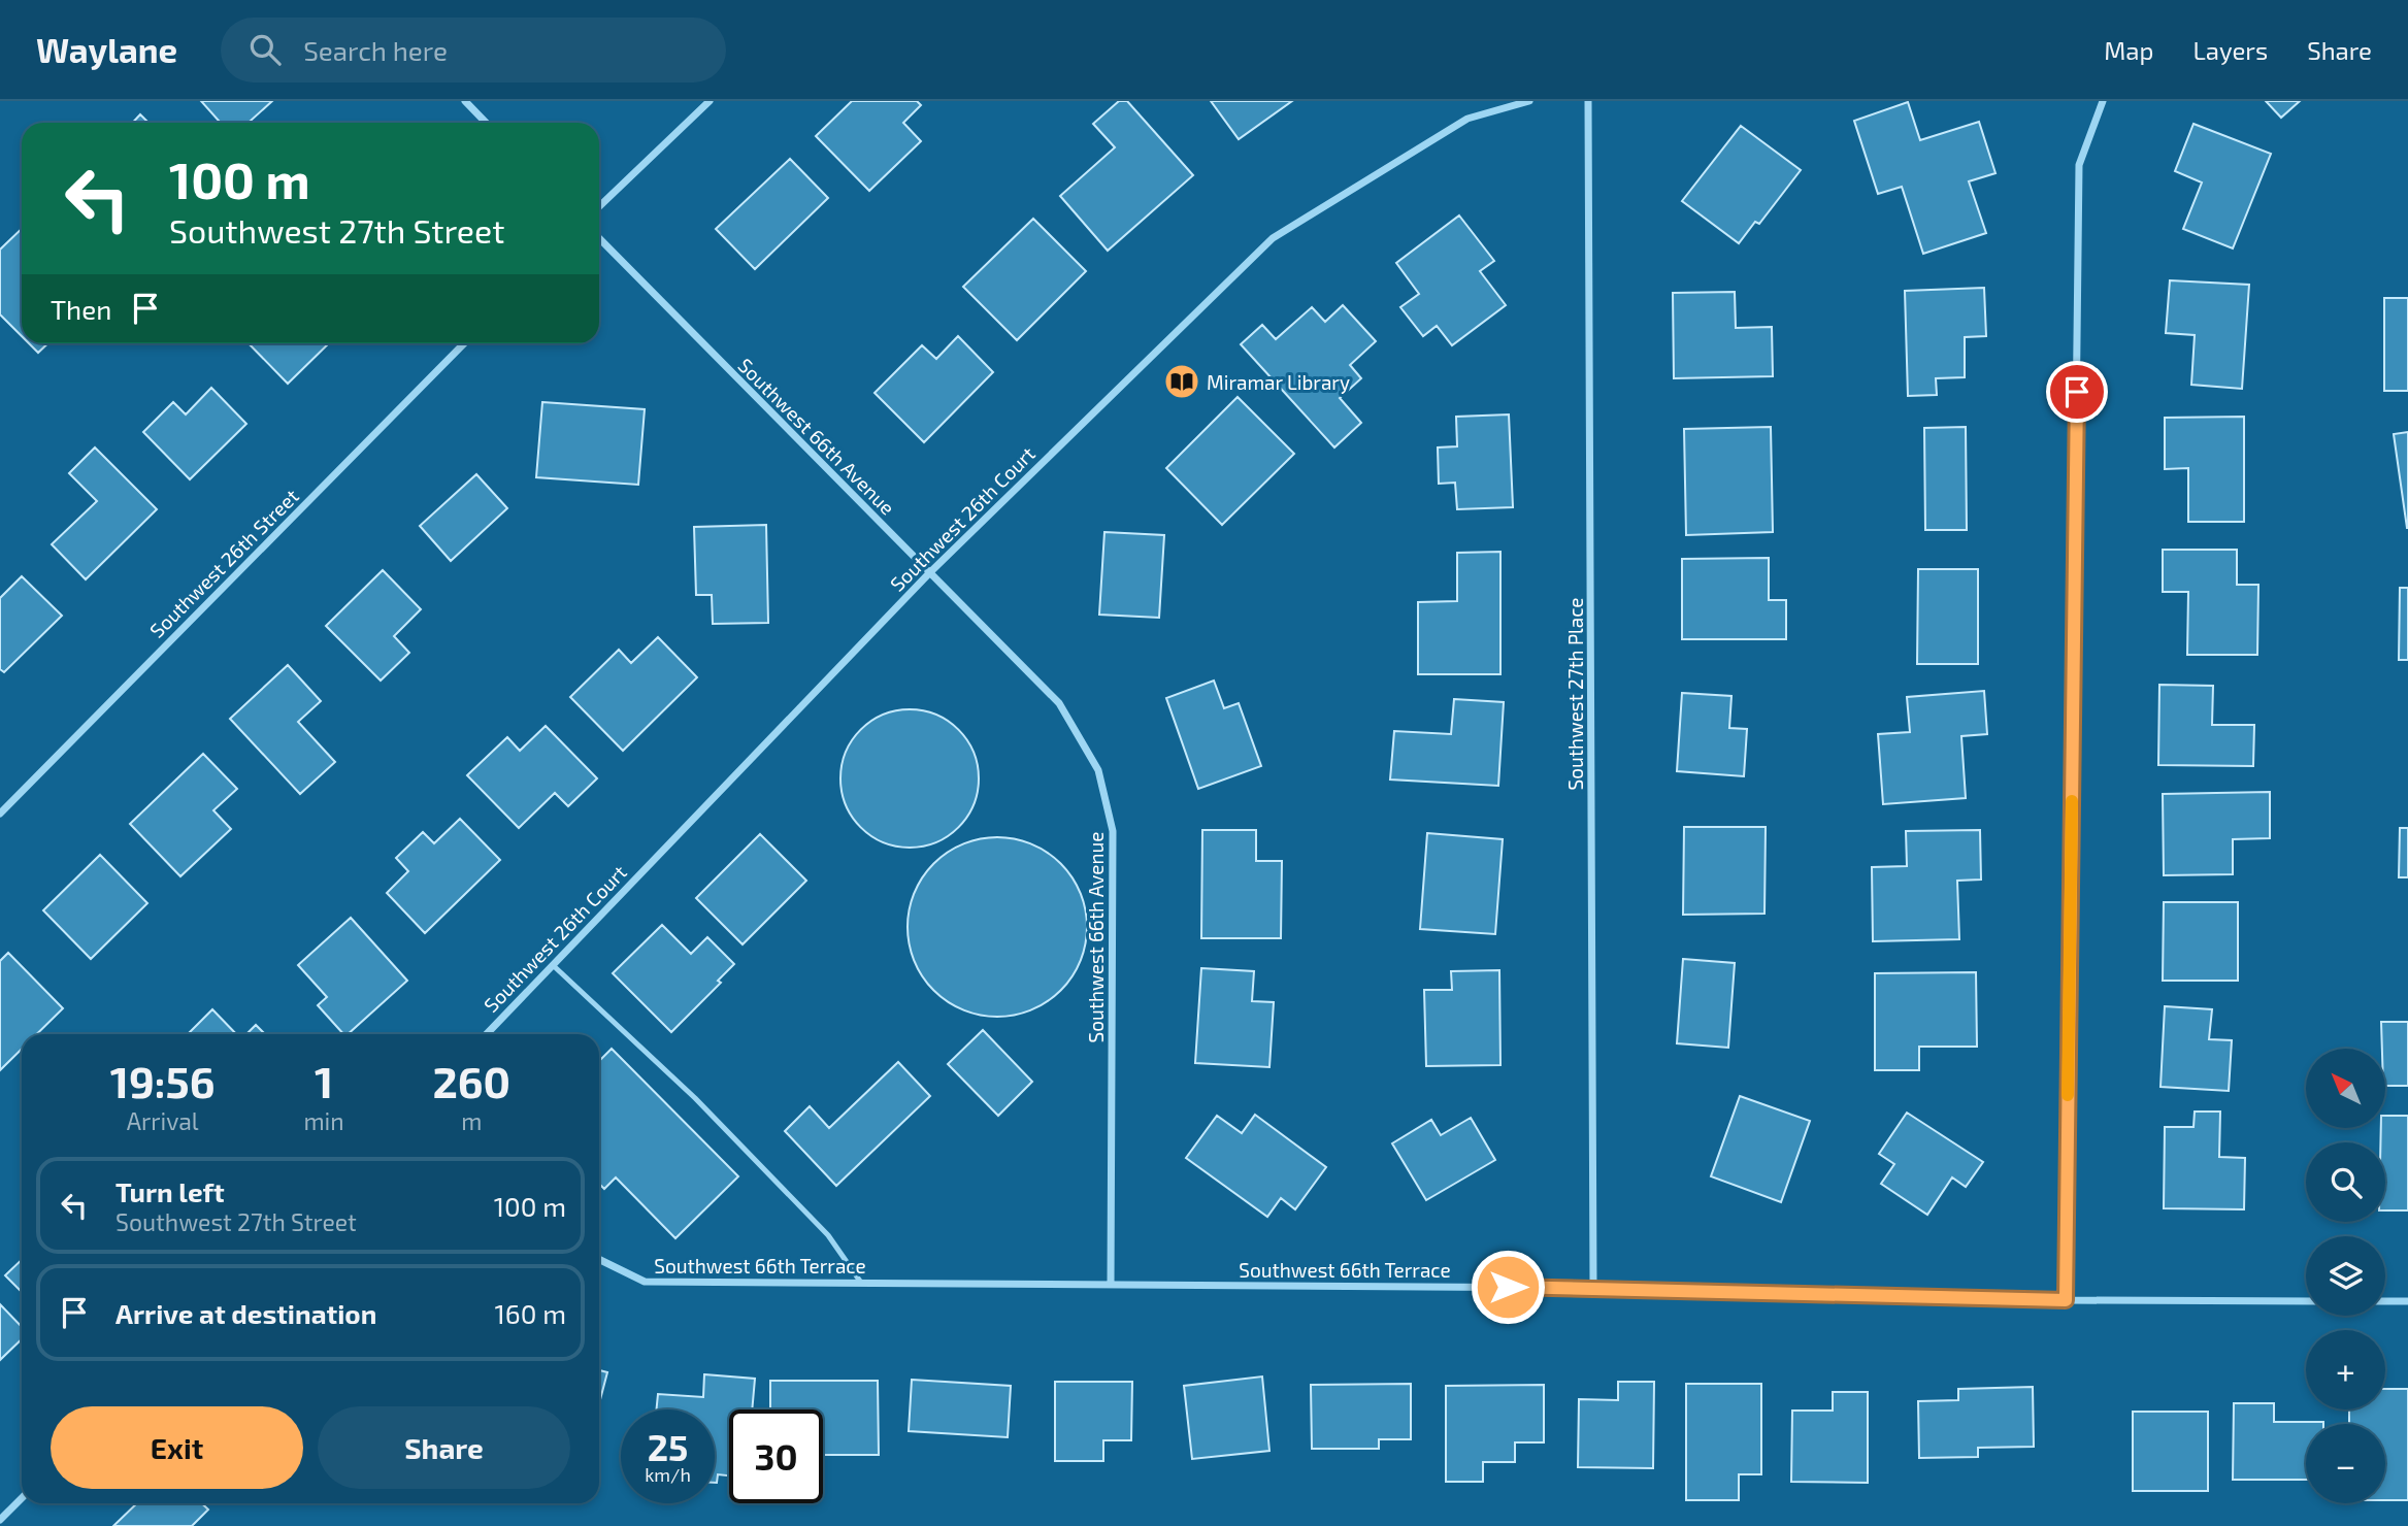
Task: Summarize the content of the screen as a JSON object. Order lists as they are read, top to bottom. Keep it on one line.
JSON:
{"streets":{"street":["Southwest 66th Avenue","Southwest 26th Court","Southwest 26th Street","Southwest 27th Place","Southwest 66th Terrace"]},"crossings":[["Southwest 66th Avenue","Southwest 26th Court"],["Southwest 66th Avenue","Southwest 66th Terrace"],["Southwest 27th Place","Southwest 66th Terrace"]],"places":{"library":["Miramar Library"]},"north":"top left","page":{"header":"Waylane","search":"Search here","nav":["Map","Layers","Share"],"turn":["100 m","Southwest 27th Street"],"then":"Then","eta":["19:56","Arrival","1","min","260","m"],"map_buttons":["+","−"],"list":[{"name":"Turn left","note":"Southwest 27th Street","value":"100 m"},{"name":"Arrive at destination","value":"160 m"}],"buttons":["Exit","Share"],"speed":"25 km/h","limit":"30"}}
